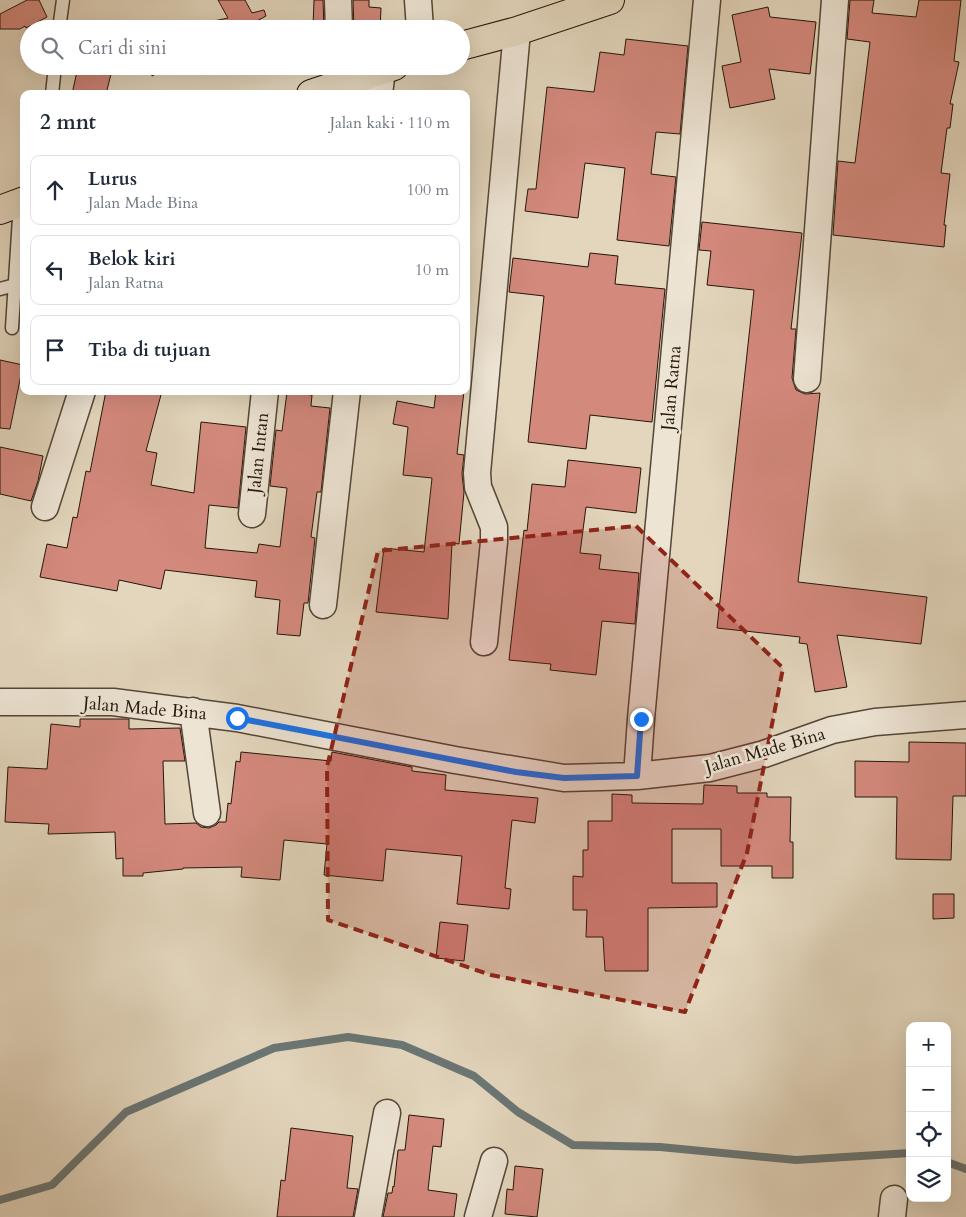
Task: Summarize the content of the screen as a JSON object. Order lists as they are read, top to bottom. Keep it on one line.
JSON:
{"streets":{"street":["Jalan Ratna","Jalan Intan","Jalan Made Bina"]},"crossings":[["Jalan Ratna","Jalan Made Bina"]],"page":{"search":"Cari di sini","heading":["2 mnt","Jalan kaki · 110 m"],"list":[["Lurus","Jalan Made Bina","100 m"],["Belok kiri","Jalan Ratna","10 m"],"Tiba di tujuan"],"map_buttons":["+","−"]}}
